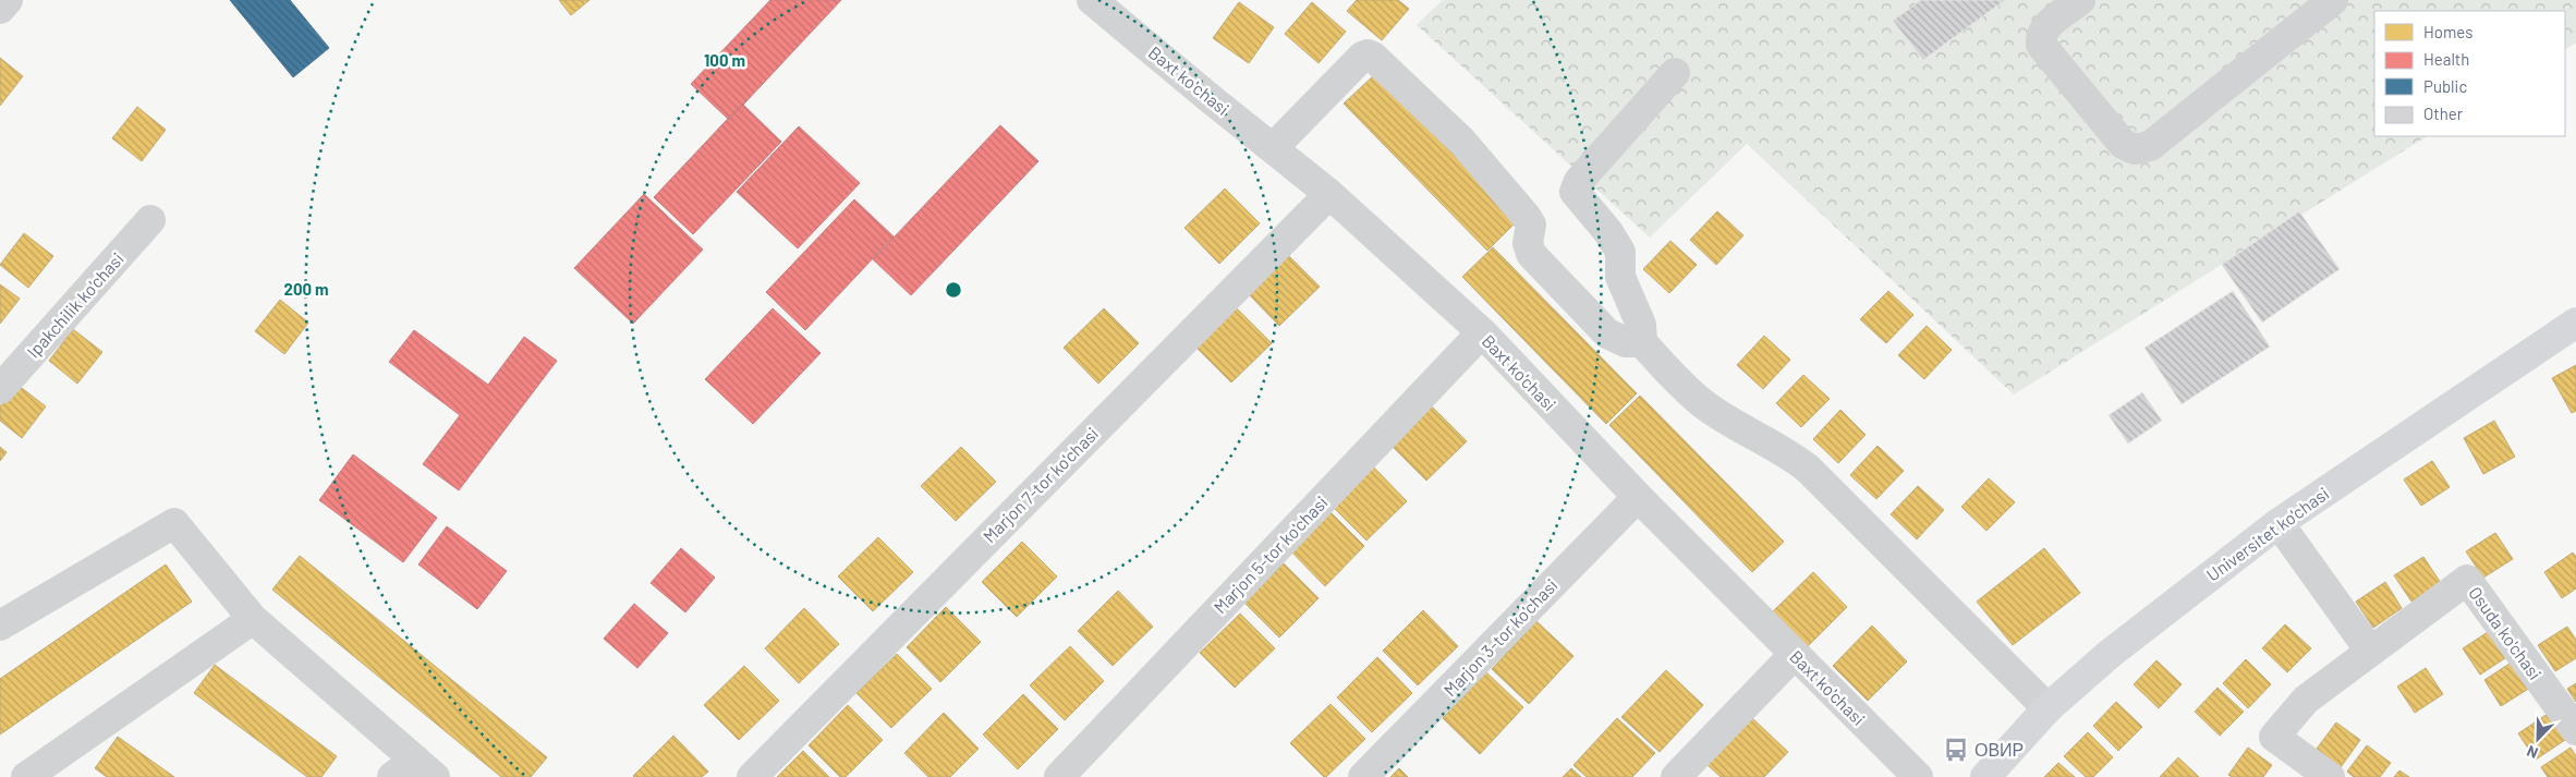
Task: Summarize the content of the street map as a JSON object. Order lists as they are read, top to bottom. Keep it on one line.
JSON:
{"streets":{"main road":["Universitet ko'chasi"],"street":["Baxt ko'chasi","Ipakchilik ko'chasi","Marjon 7-tor ko'chasi","Marjon 5-tor ko'chasi","Osuda ko'chasi","Marjon 3-tor ko'chasi"]},"crossings":[["Baxt ko'chasi","Marjon 7-tor ko'chasi"],["Baxt ko'chasi","Marjon 5-tor ko'chasi"],["Baxt ko'chasi","Marjon 3-tor ko'chasi"]],"places":{"bus stop":["ОВИР"]},"legend":["Homes","Health","Public","Other"],"north":"bottom left","rings":["100 m","200 m"]}
